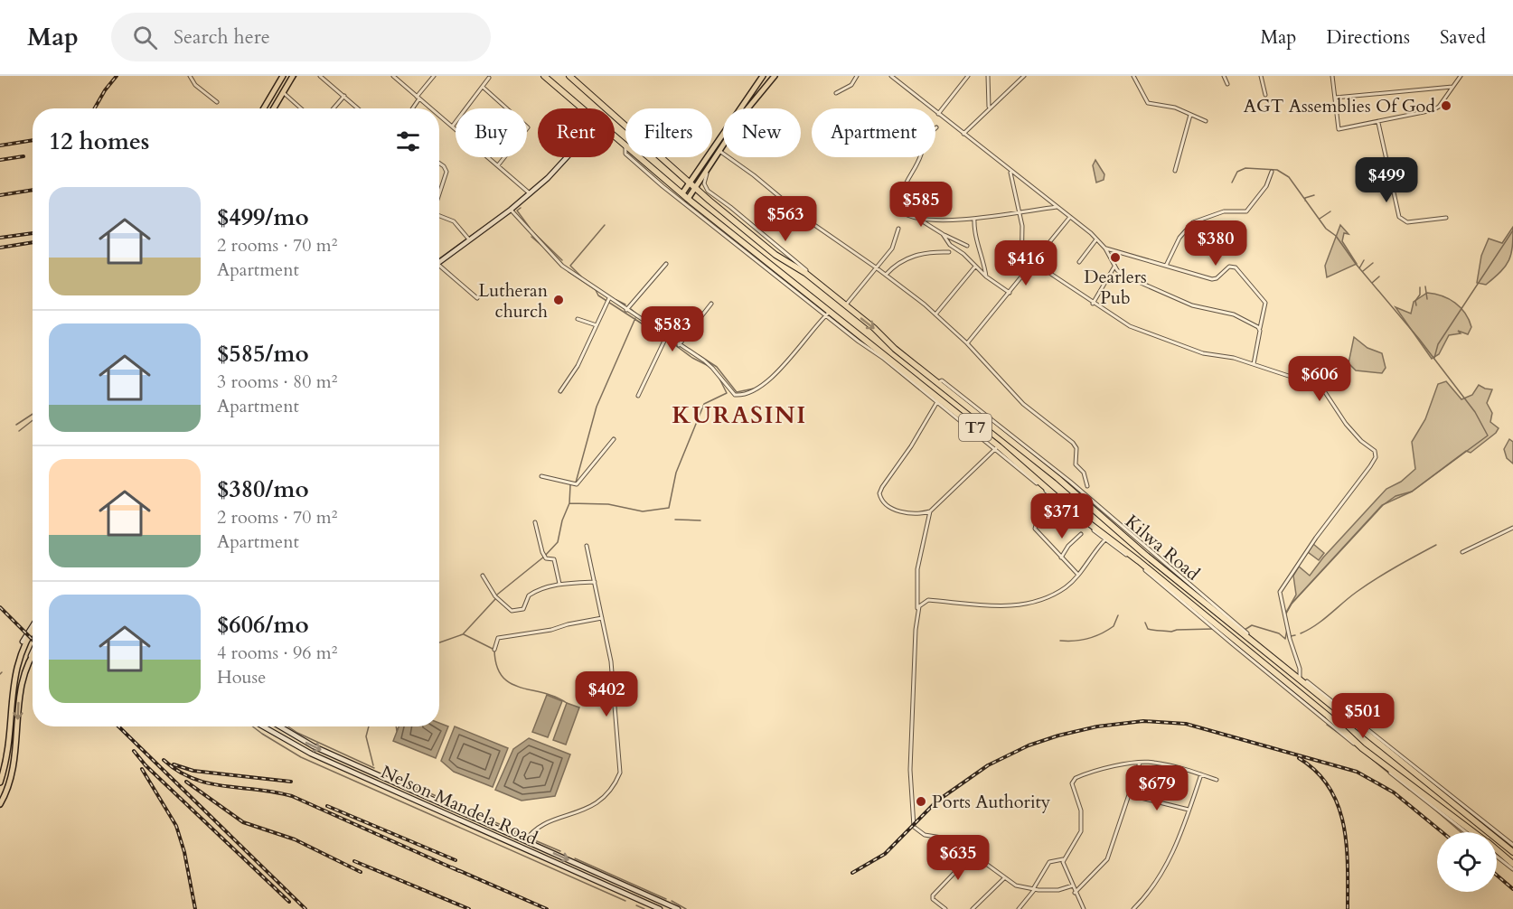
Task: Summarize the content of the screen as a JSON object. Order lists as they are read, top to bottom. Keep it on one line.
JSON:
{"streets":{"highway":["T7","Kilwa Road"],"main road":["Nelson Mandela Road"]},"districts":["KURASINI"],"places":["AGT Assemblies Of God","Dearlers Pub","Lutheran church","Ports Authority"],"page":{"header":"Map","search":"Search here","nav":["Map","Directions","Saved"],"chip":["Buy","Rent","Filters","New","Apartment"],"heading":"12 homes","price":["$499","$585","$563","$380","$416","$583","$606","$371","$402","$501","$679","$635"],"list":[{"name":"$499/mo","note":"2 rooms · 70 m² · Apartment"},{"name":"$585/mo","note":"3 rooms · 80 m² · Apartment"},{"name":"$380/mo","note":"2 rooms · 70 m² · Apartment"},{"name":"$606/mo","note":"4 rooms · 96 m² · House"}]}}
